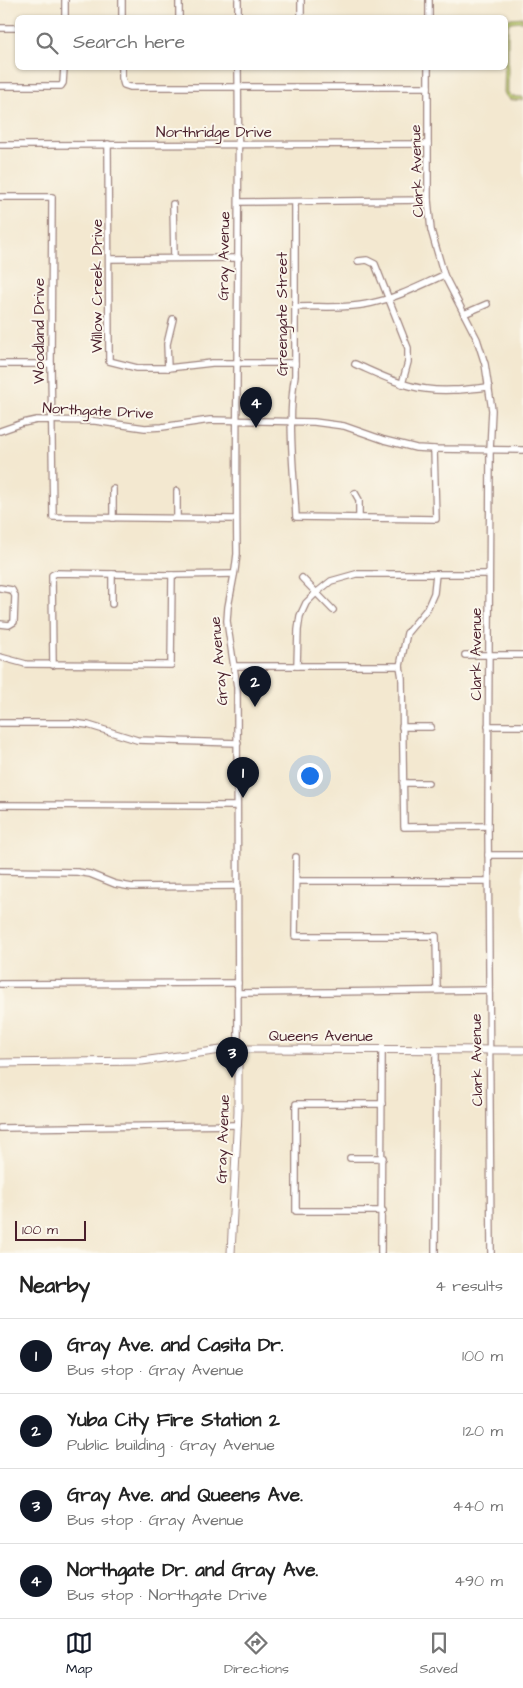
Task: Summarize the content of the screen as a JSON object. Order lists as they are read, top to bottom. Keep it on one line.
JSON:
{"streets":{"main road":["Gray Avenue","Queens Avenue"],"street":["Northridge Drive","Clark Avenue","Willow Creek Drive","Greengate Street","Woodland Drive","Northgate Drive"]},"crossings":[["Northridge Drive","Clark Avenue"],["Northridge Drive","Gray Avenue"],["Northridge Drive","Willow Creek Drive"],["Clark Avenue","Northgate Drive"],["Clark Avenue","Queens Avenue"],["Gray Avenue","Willow Creek Drive"],["Gray Avenue","Northgate Drive"],["Gray Avenue","Queens Avenue"],["Willow Creek Drive","Greengate Street"],["Greengate Street","Northgate Drive"],["Woodland Drive","Northgate Drive"]],"scale_bar":"100 m","page":{"search":"Search here","pins":["4","2","1","3"],"scale":"100 m","heading":["Nearby","4 results"],"list":[{"mark":"1","name":"Gray Ave. and Casita Dr.","note":"Bus stop · Gray Avenue","value":"100 m"},{"mark":"2","name":"Yuba City Fire Station 2","note":"Public building · Gray Avenue","value":"120 m"},{"mark":"3","name":"Gray Ave. and Queens Ave.","note":"Bus stop · Gray Avenue","value":"440 m"},{"mark":"4","name":"Northgate Dr. and Gray Ave.","note":"Bus stop · Northgate Drive","value":"490 m"}],"nav":["Map","Directions","Saved"]}}
